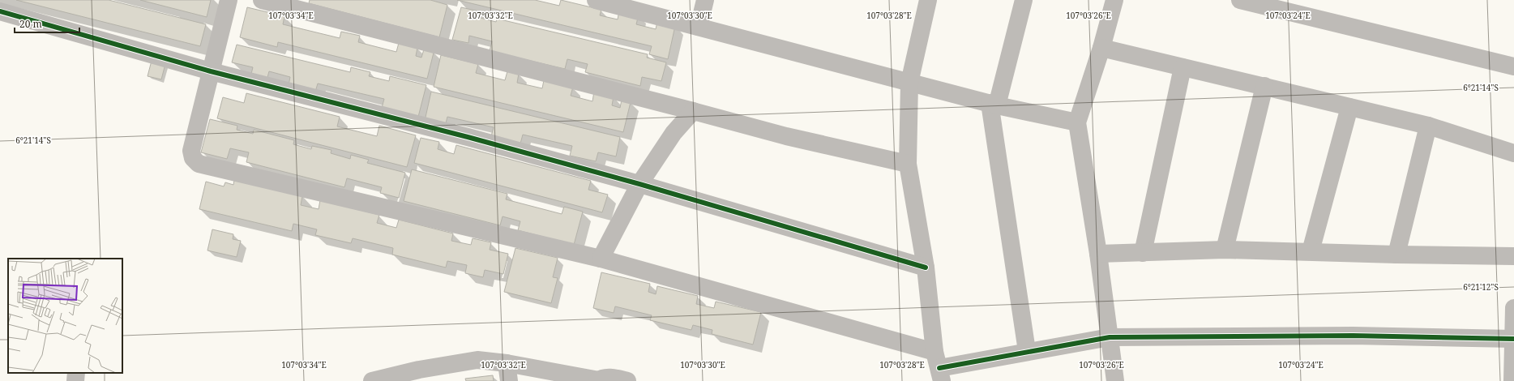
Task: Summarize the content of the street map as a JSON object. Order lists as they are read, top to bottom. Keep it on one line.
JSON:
{"scale_bar":"20 m","coordinates":["107°03'34\"E","107°03'32\"E","107°03'30\"E","107°03'28\"E","107°03'26\"E","107°03'24\"E","6°21'14\"S","6°21'12\"S"]}
